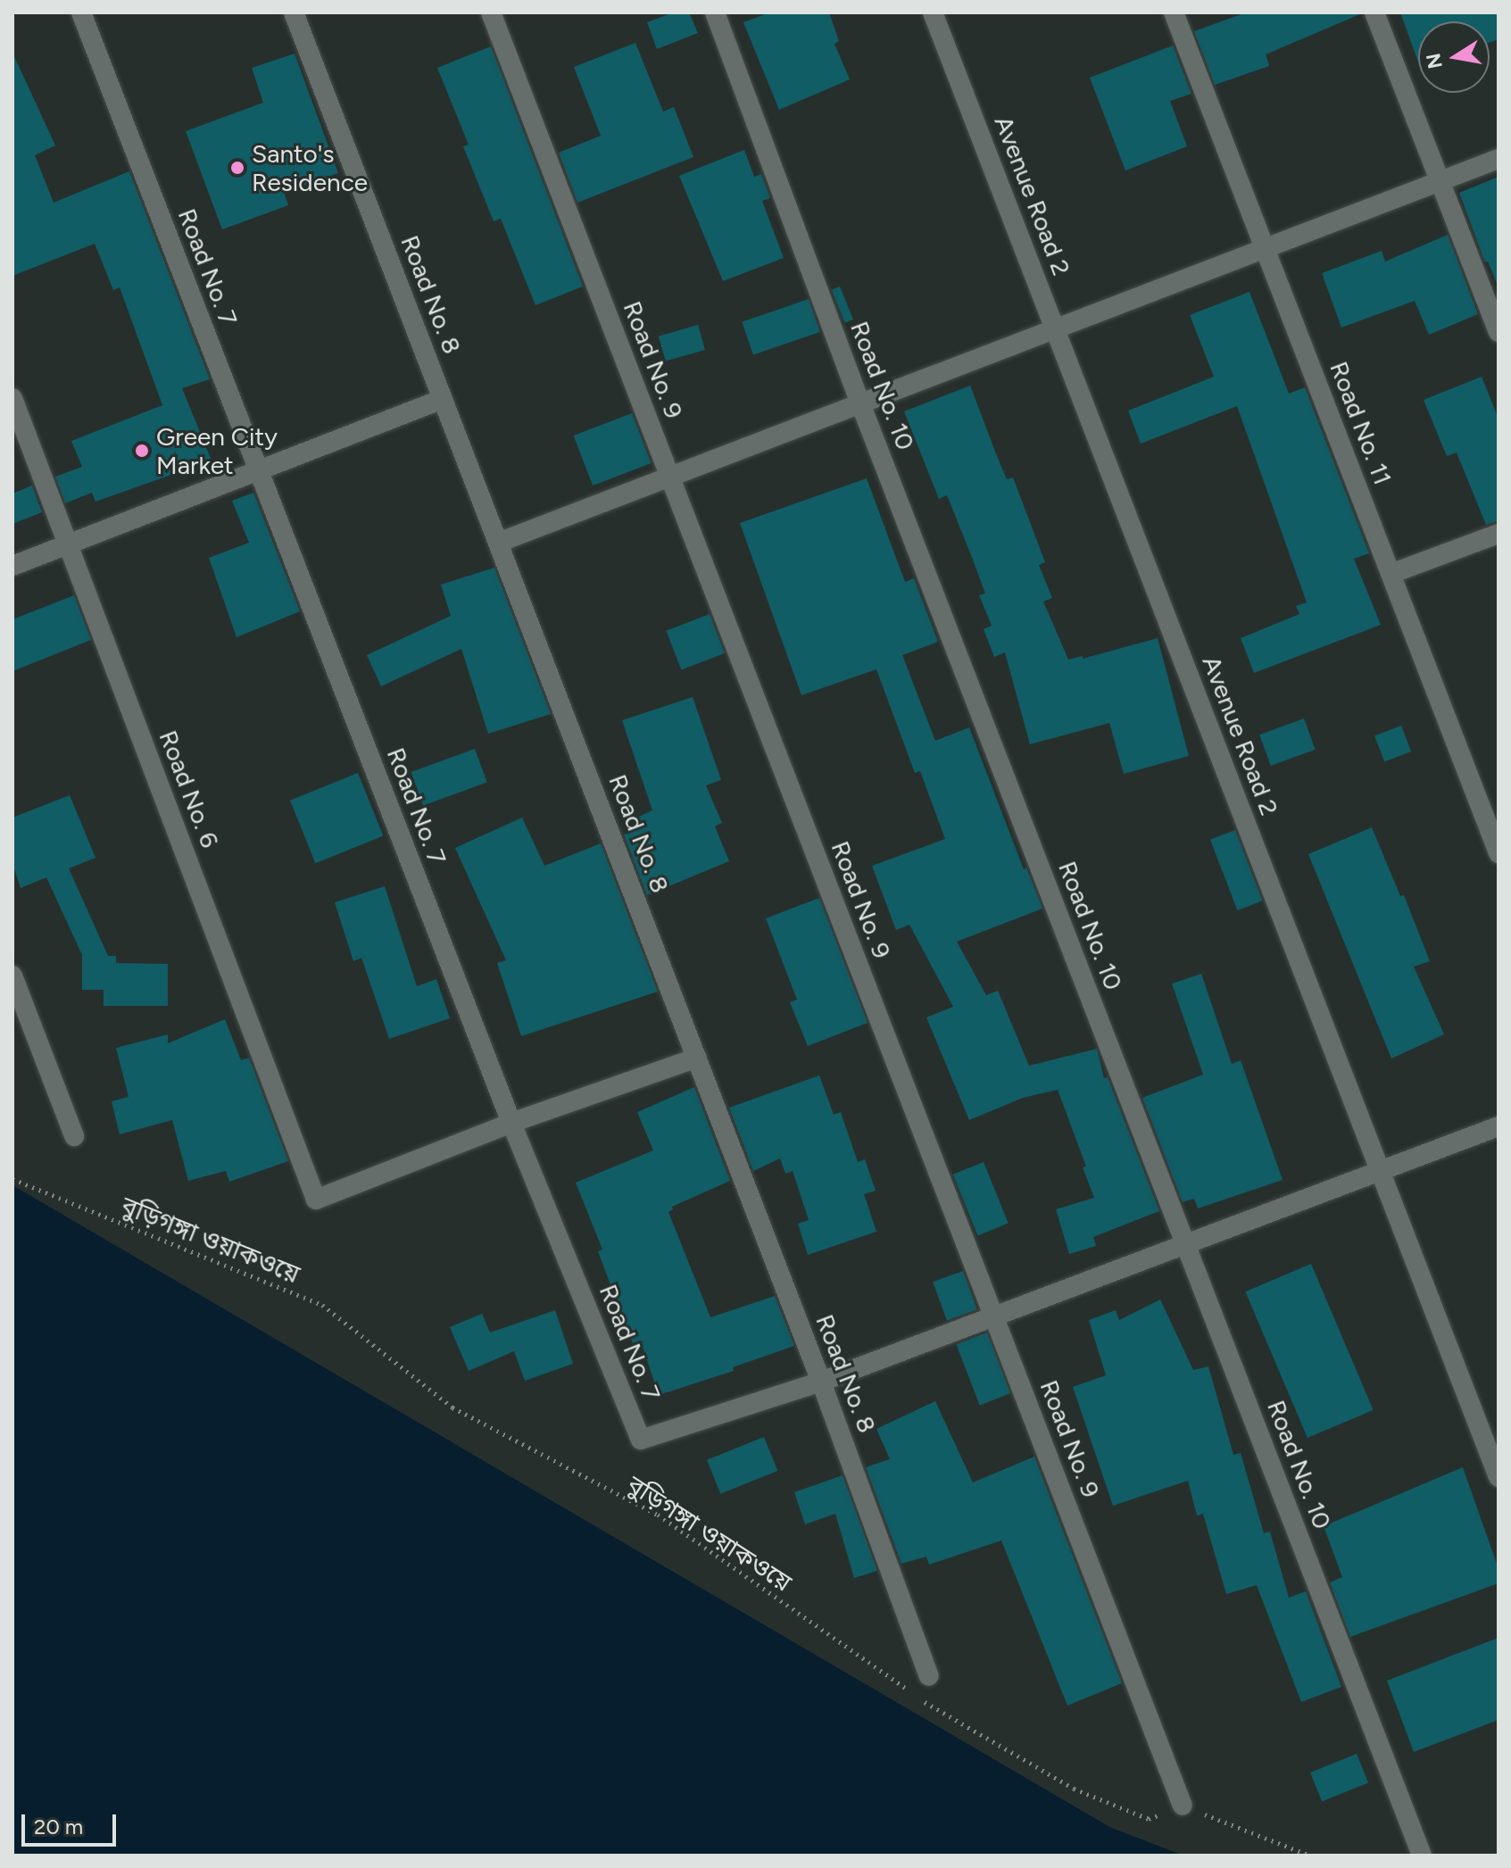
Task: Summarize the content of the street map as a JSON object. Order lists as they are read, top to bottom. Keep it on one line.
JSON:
{"streets":{"street":["Avenue Road 2","Road No. 7","Road No. 8","Road No. 9","Road No. 10","Road No. 11","Road No. 6"],"path":["বুড়িগঙ্গা ওয়াকওয়ে"]},"crossings":[["Road No. 7","Road No. 8"],["Road No. 7","Road No. 6"],["Road No. 9","বুড়িগঙ্গা ওয়াকওয়ে"]],"places":["Santo's Residence","Green City Market"],"scale_bar":"20 m","north":"left"}
